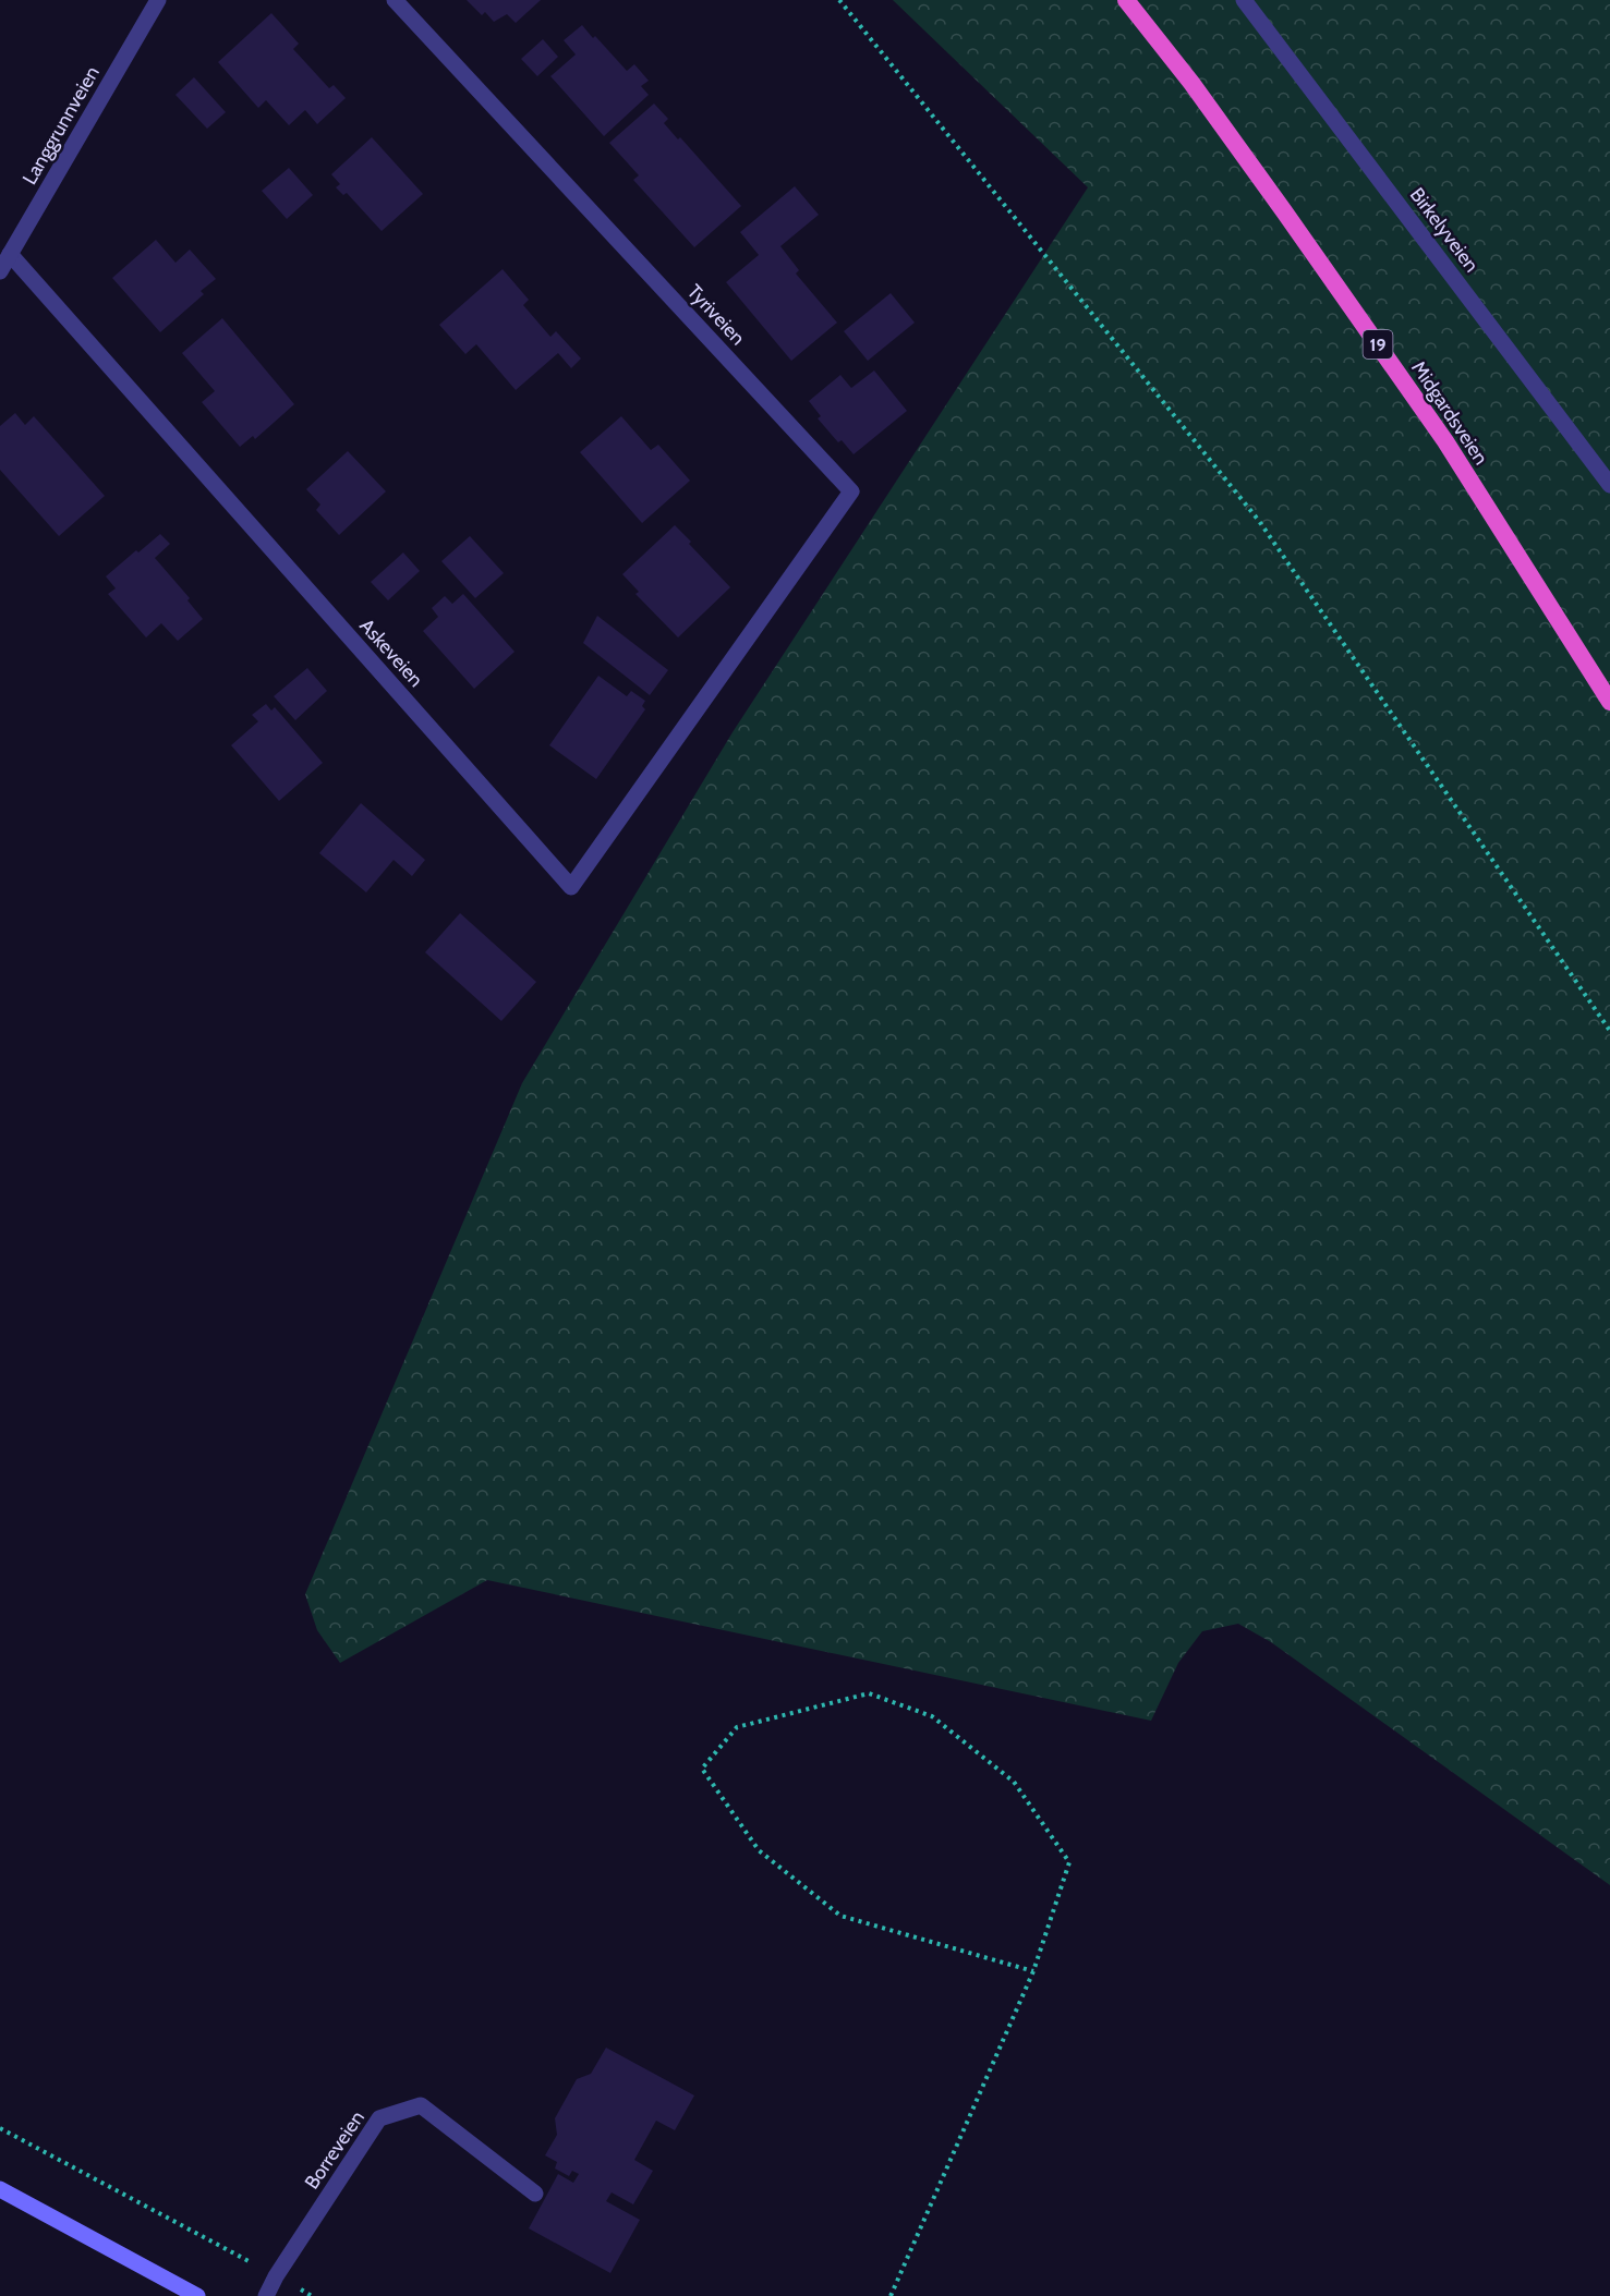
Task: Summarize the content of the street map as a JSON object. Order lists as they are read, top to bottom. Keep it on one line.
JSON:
{"streets":{"highway":["19","Midgardsveien"],"street":["Langgrunnveien","Birkelyveien","Tyriveien","Askeveien","Borreveien"]},"crossings":[["Langgrunnveien","Askeveien"],["Tyriveien","Askeveien"]]}
